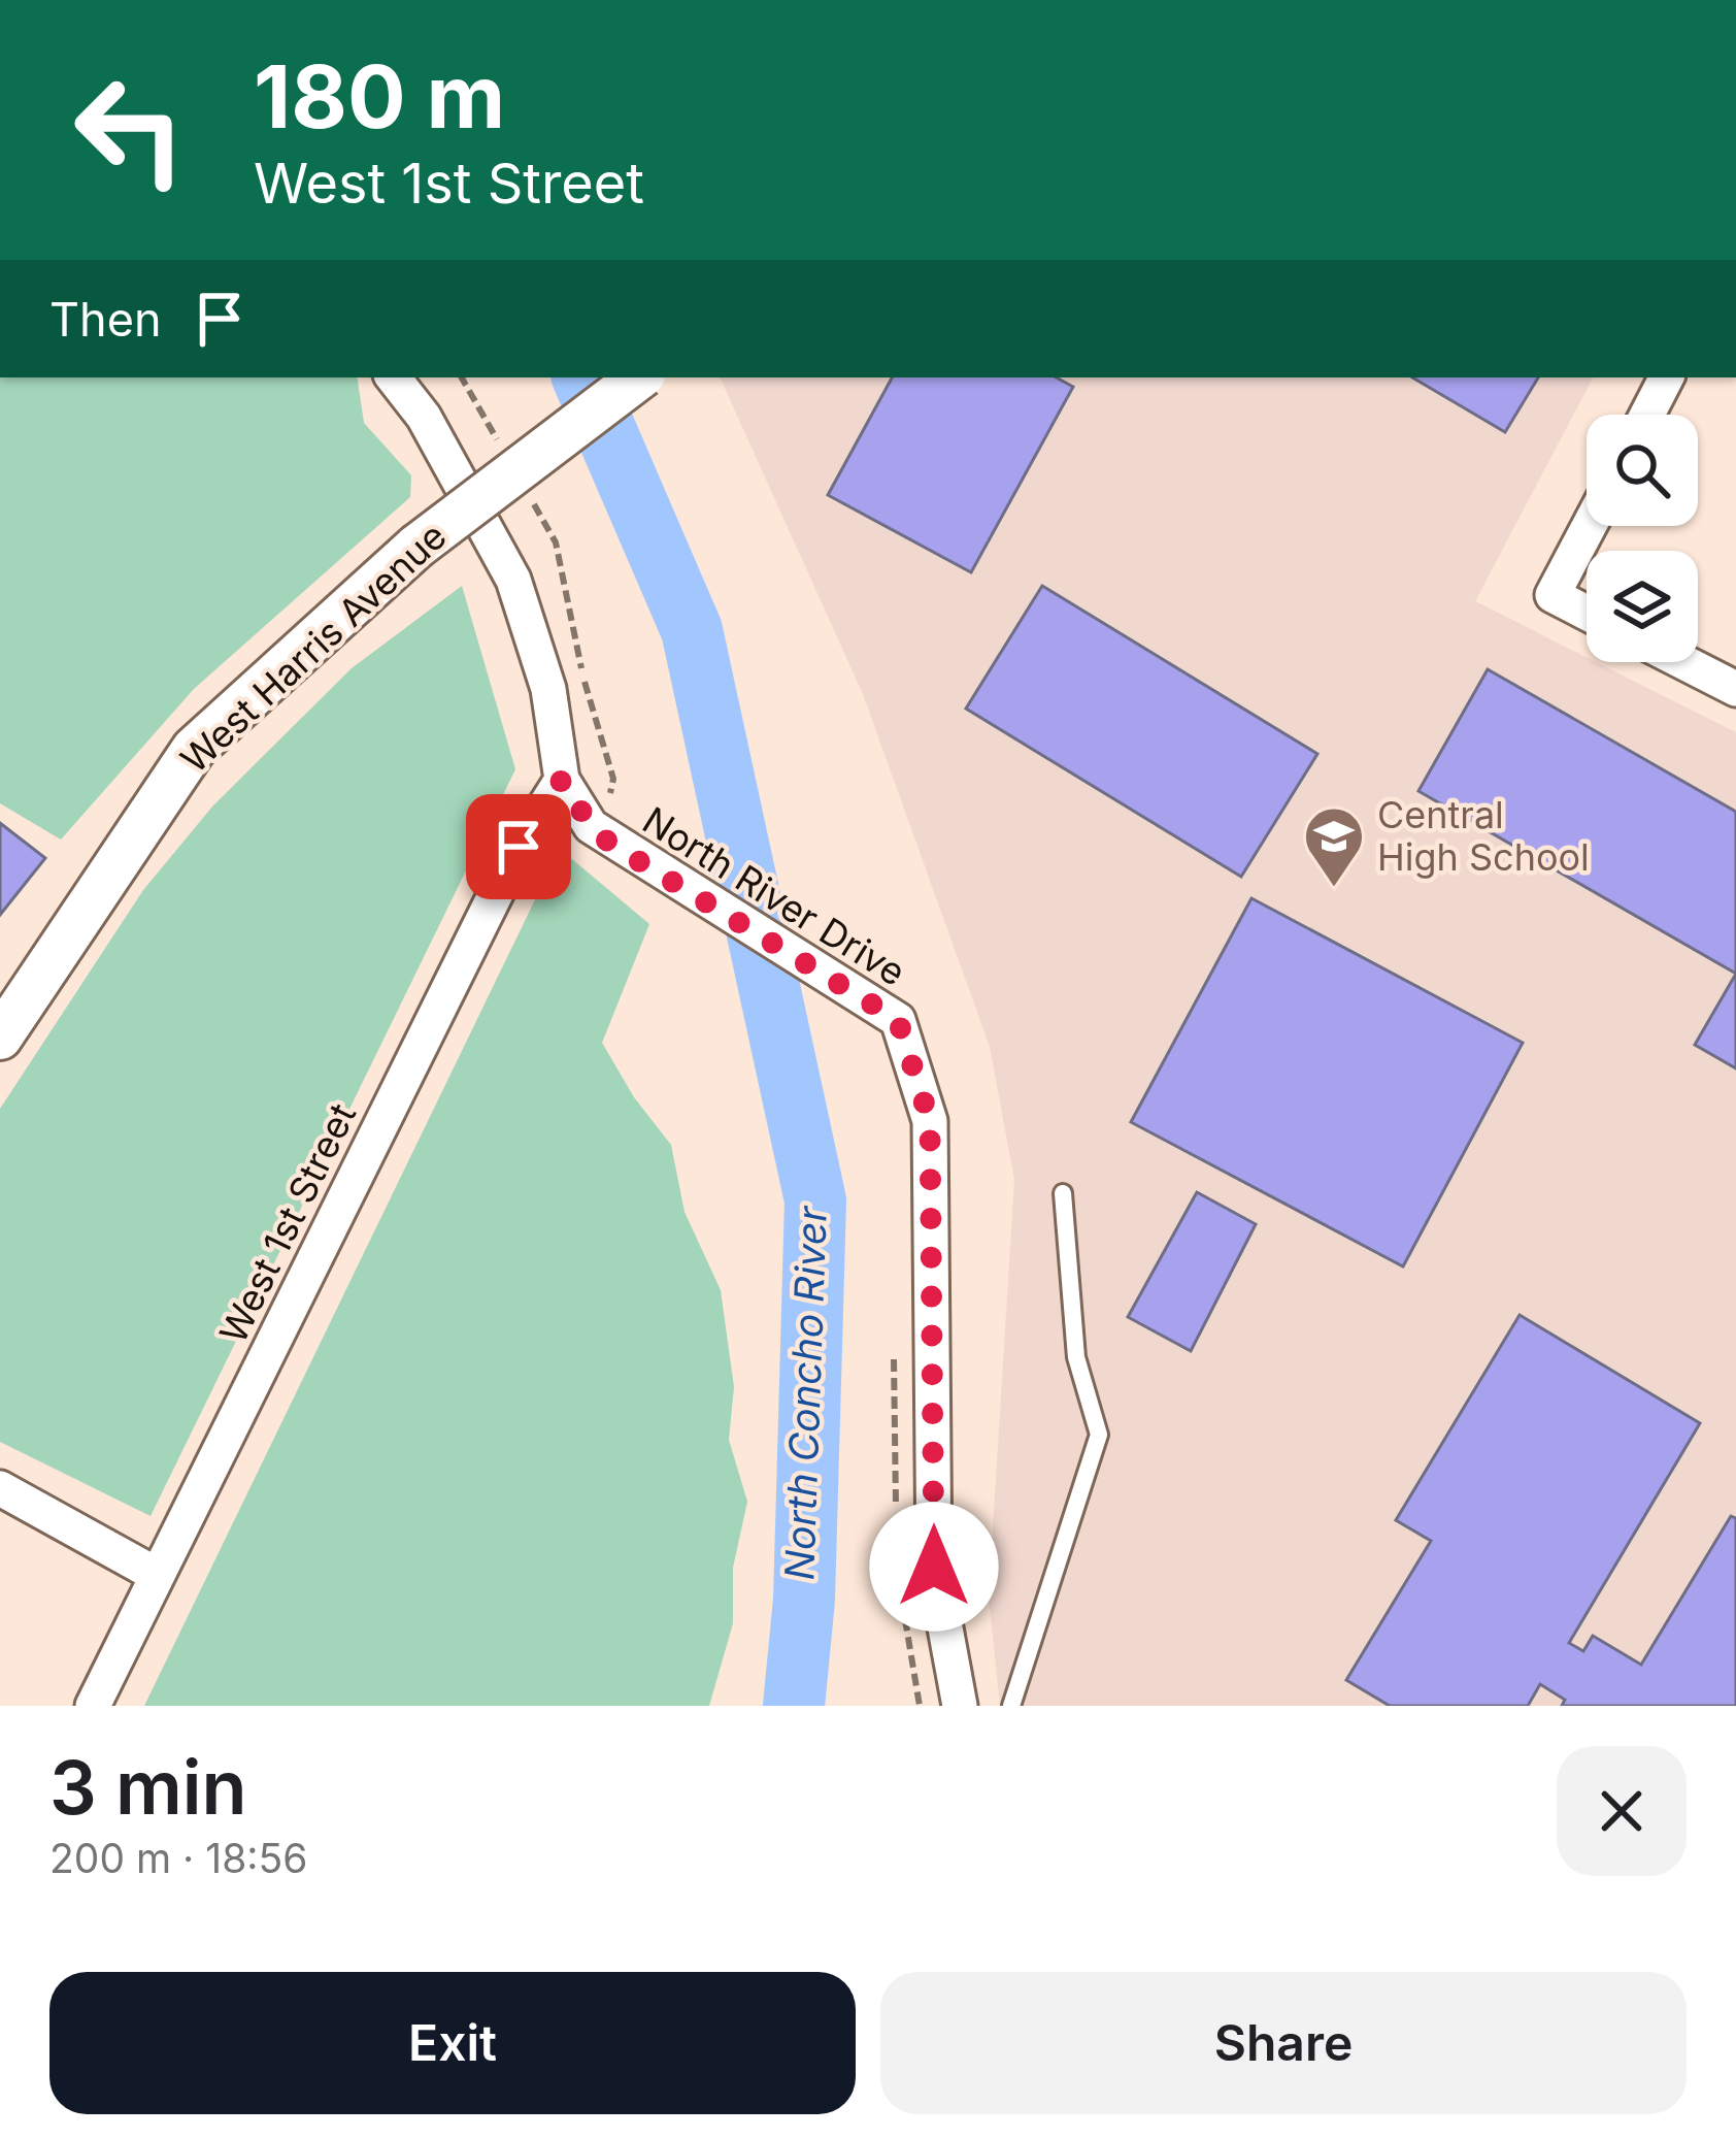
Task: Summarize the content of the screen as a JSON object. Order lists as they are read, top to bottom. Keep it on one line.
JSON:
{"streets":{"street":["West Harris Avenue","North River Drive","West 1st Street"]},"crossings":[["North River Drive","West 1st Street"]],"water":["North Concho River"],"places":{"school or university":["Central High School"]},"page":{"turn":["180 m","West 1st Street"],"then":"Then","heading":["3 min","200 m · 18:56"],"buttons":["Exit","Share"]}}
